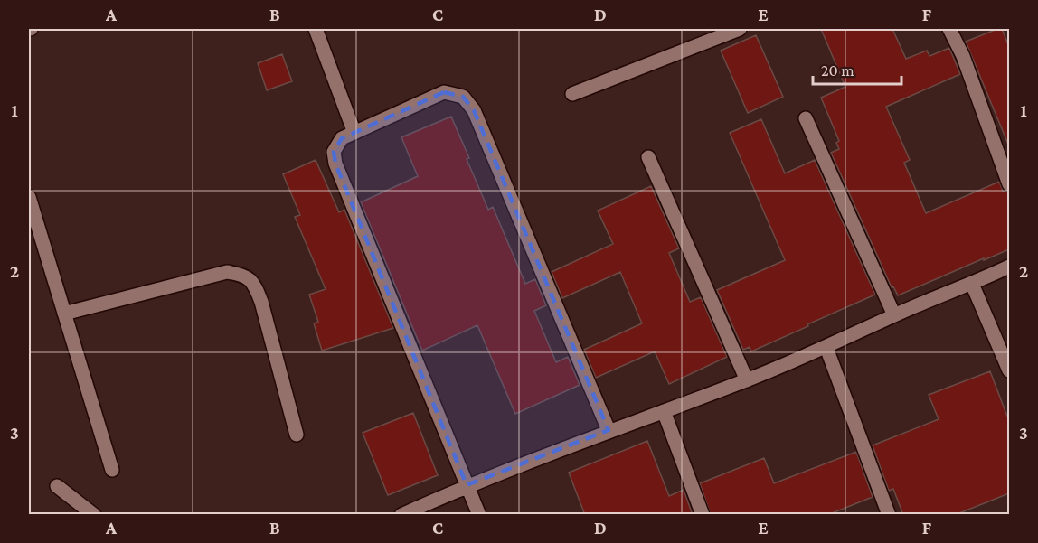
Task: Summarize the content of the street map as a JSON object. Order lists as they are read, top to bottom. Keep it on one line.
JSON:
{"scale_bar":"20 m","grid":{"columns":["A","B","C","D","E","F"],"rows":["1","2","3"]}}
